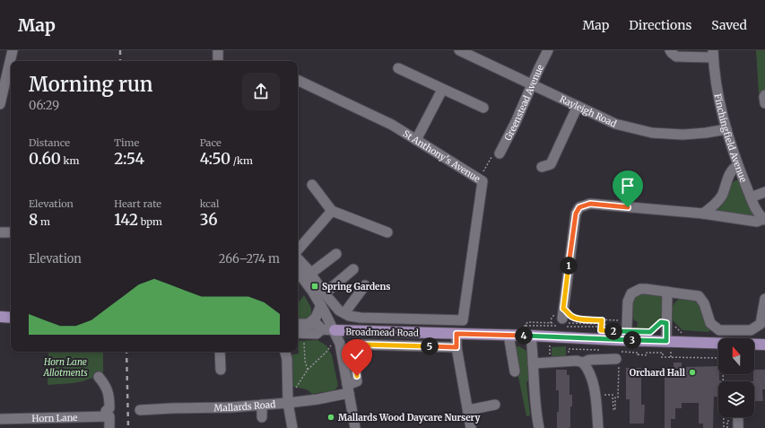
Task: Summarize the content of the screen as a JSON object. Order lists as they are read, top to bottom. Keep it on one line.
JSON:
{"streets":{"main road":["Broadmead Road"],"street":["Greenstead Avenue","Rayleigh Road","Finchingfield Avenue","St Anthony's Avenue","Mallards Road","Horn Lane"]},"crossings":[["Greenstead Avenue","Rayleigh Road"],["Rayleigh Road","Finchingfield Avenue"],["St Anthony's Avenue","Broadmead Road"],["Broadmead Road","Mallards Road"]],"parks":["Horn Lane Allotments"],"places":{"transit":["Spring Gardens"],"other":["Orchard Hall","Mallards Wood Daycare Nursery"]},"north":"top","page":{"header":"Map","nav":["Map","Directions","Saved"],"heading":["Morning run","06:29"],"stats":[["Distance","0.60 km"],["Time","2:54"],["Pace","4:50 /km"],["Elevation","8 m"],["Heart rate","142 bpm"],["kcal","36"]],"chart":["Elevation","266–274 m"],"pins":["1","2","4","3","5"]}}
